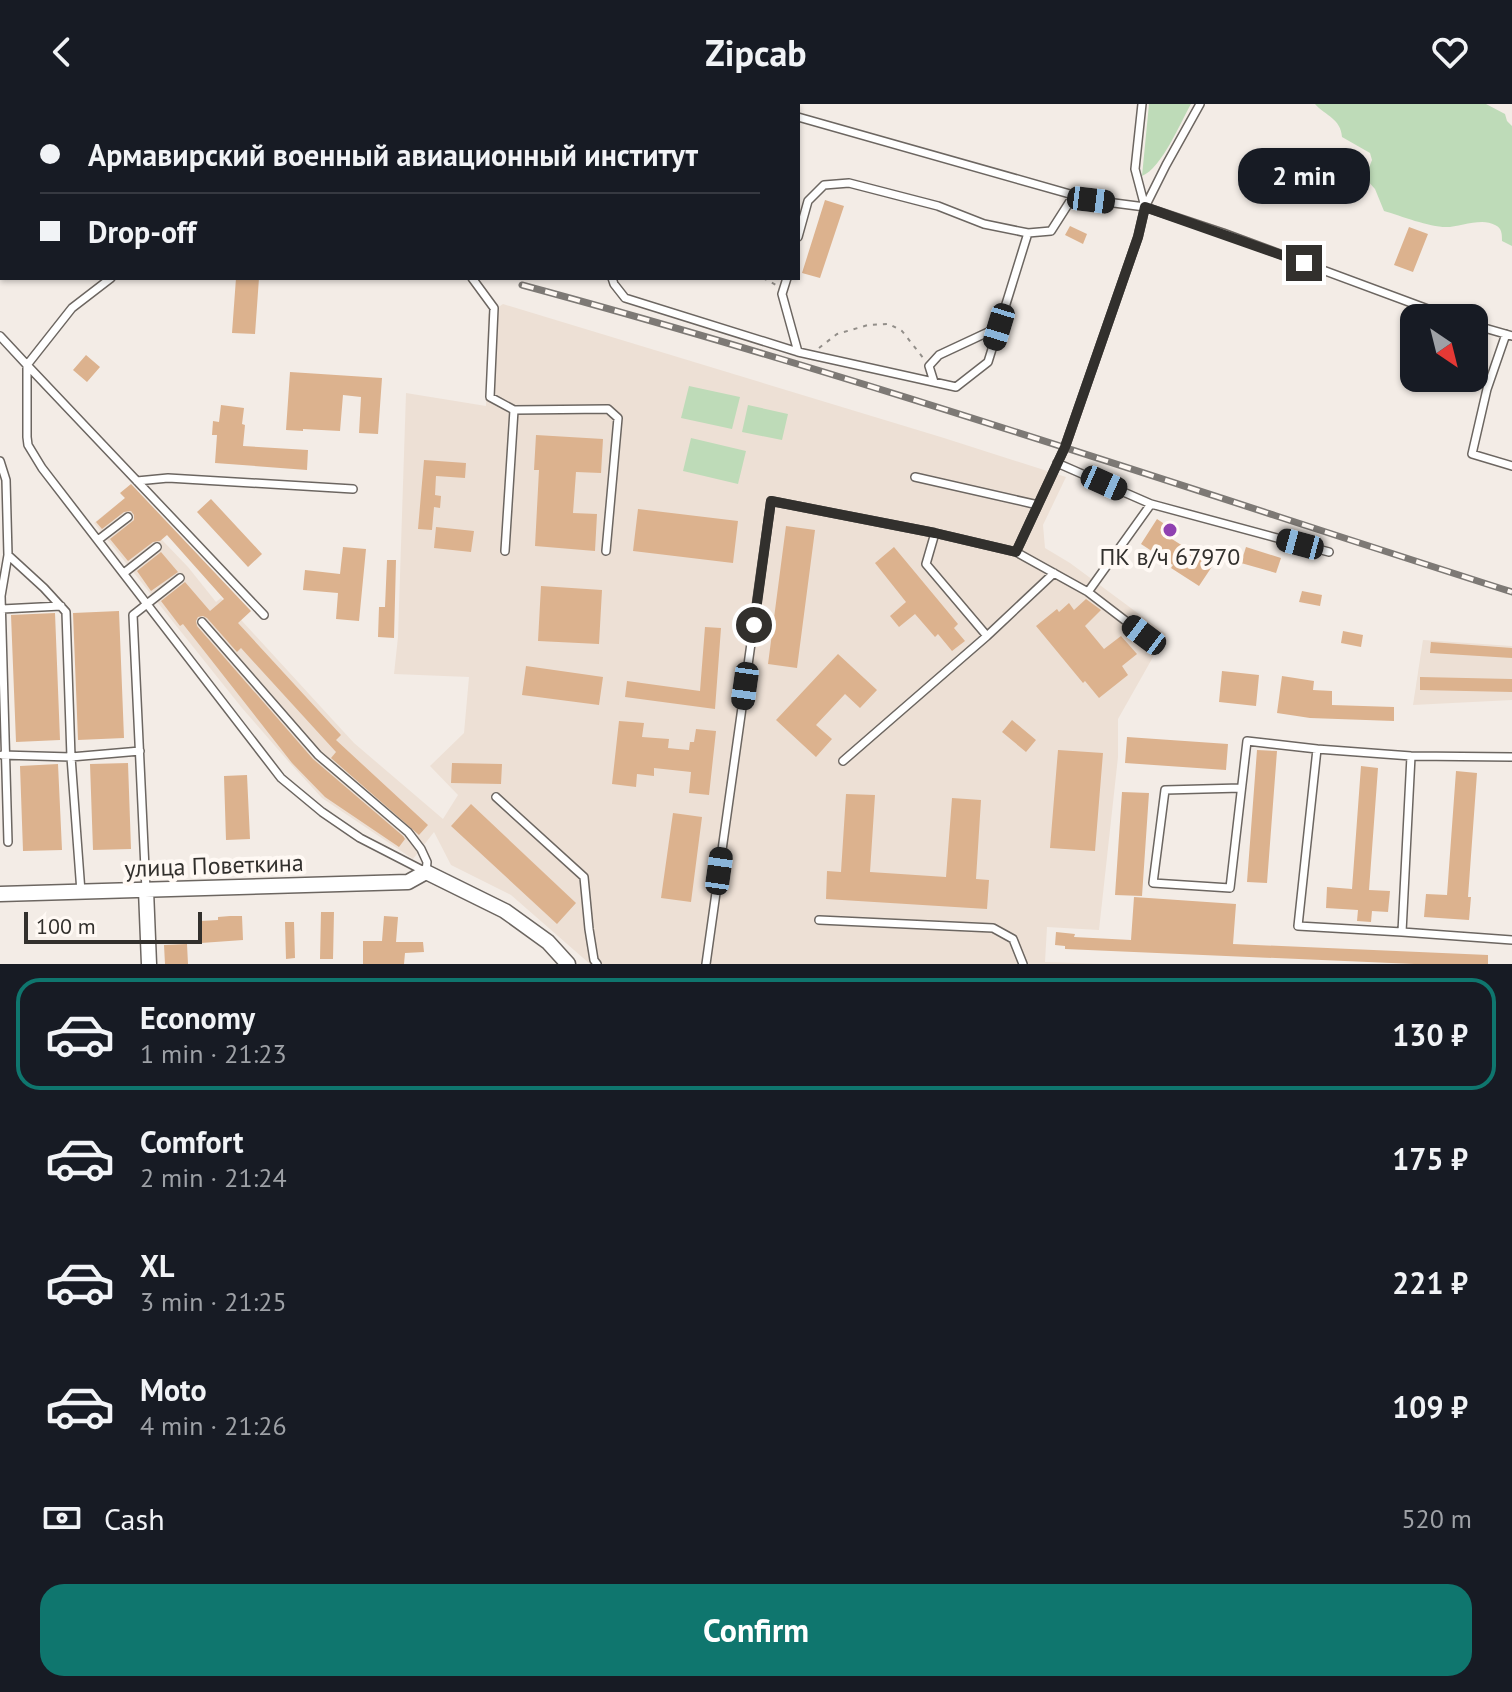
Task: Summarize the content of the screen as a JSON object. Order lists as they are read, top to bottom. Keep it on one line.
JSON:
{"streets":{"street":["улица Поветкина"]},"places":["ПК в/ч 67970"],"scale_bar":"100 m","north":"bottom right","page":{"header":"Zipcab","banner":["Армавирский военный авиационный институт","Drop-off"],"bubble":"2 min","scale":"100 m","list":[{"name":"Economy","note":"1 min · 21:23","value":"130 ₽"},{"name":"Comfort","note":"2 min · 21:24","value":"175 ₽"},{"name":"XL","note":"3 min · 21:25","value":"221 ₽"},{"name":"Moto","note":"4 min · 21:26","value":"109 ₽"}],"pay":["Cash","520 m"],"buttons":"Confirm"}}
